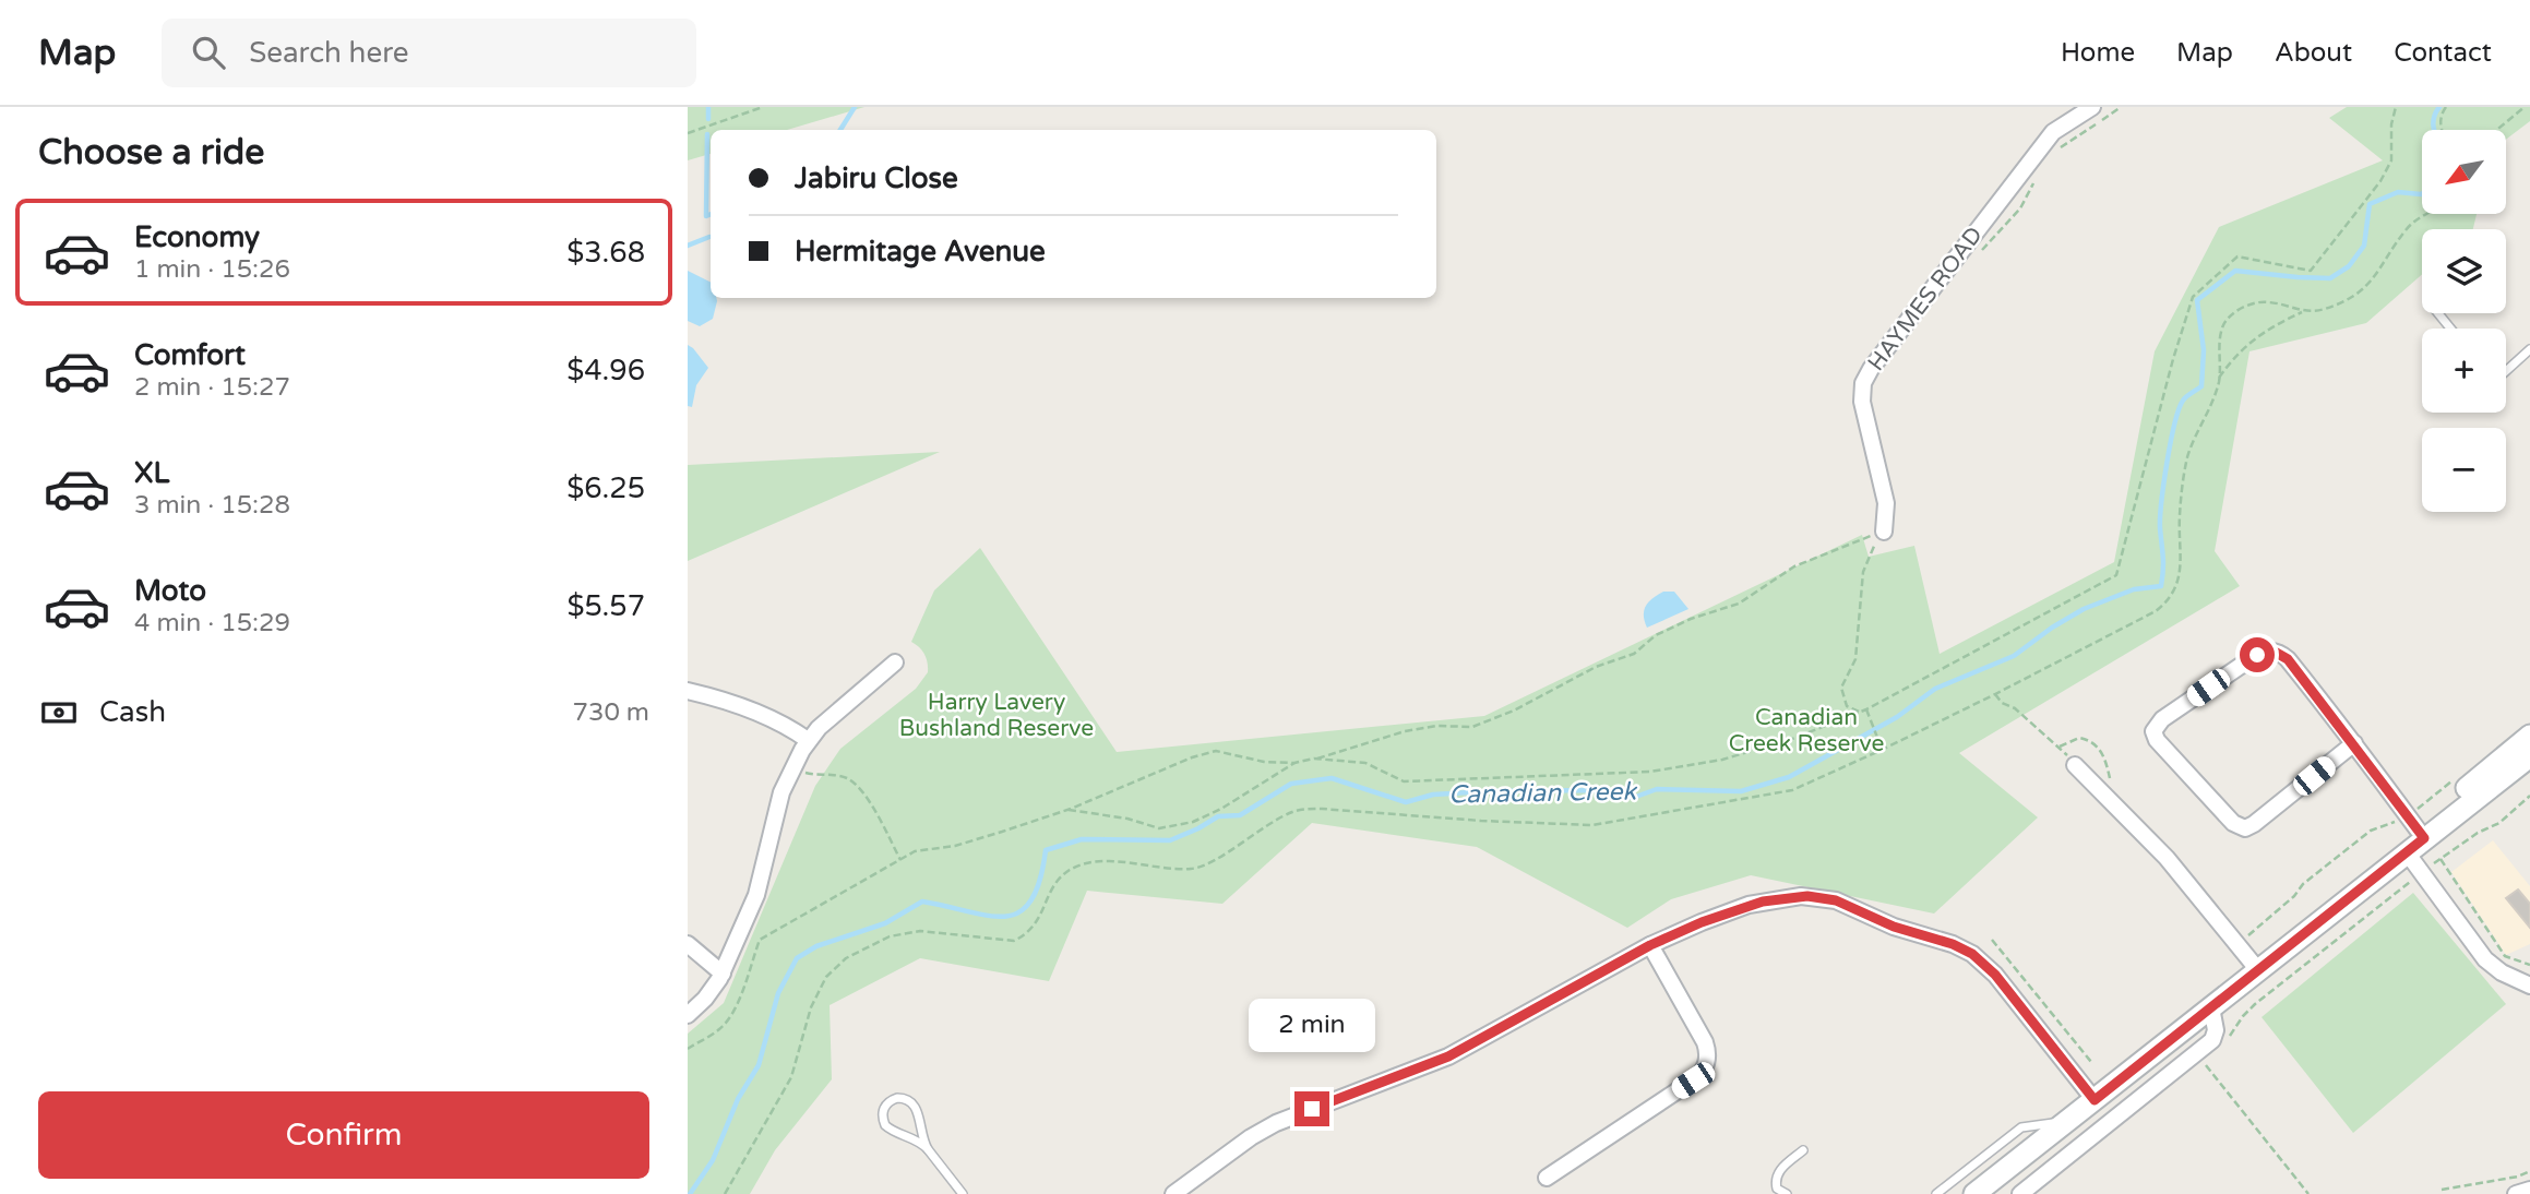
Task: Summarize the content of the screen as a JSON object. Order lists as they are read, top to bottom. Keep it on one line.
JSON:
{"streets":{"street":["HAYMES ROAD"]},"water":["Canadian Creek"],"parks":["Harry Lavery Bushland Reserve","Canadian Creek Reserve"],"north":"bottom left","page":{"header":"Map","search":"Search here","nav":["Home","Map","About","Contact"],"heading":"Choose a ride","map_buttons":["+","−"],"banner":["Jabiru Close","Hermitage Avenue"],"list":[{"name":"Economy","note":"1 min · 15:26","value":"$3.68"},{"name":"Comfort","note":"2 min · 15:27","value":"$4.96"},{"name":"XL","note":"3 min · 15:28","value":"$6.25"},{"name":"Moto","note":"4 min · 15:29","value":"$5.57"}],"pay":["Cash","730 m"],"bubble":"2 min","buttons":"Confirm"}}
